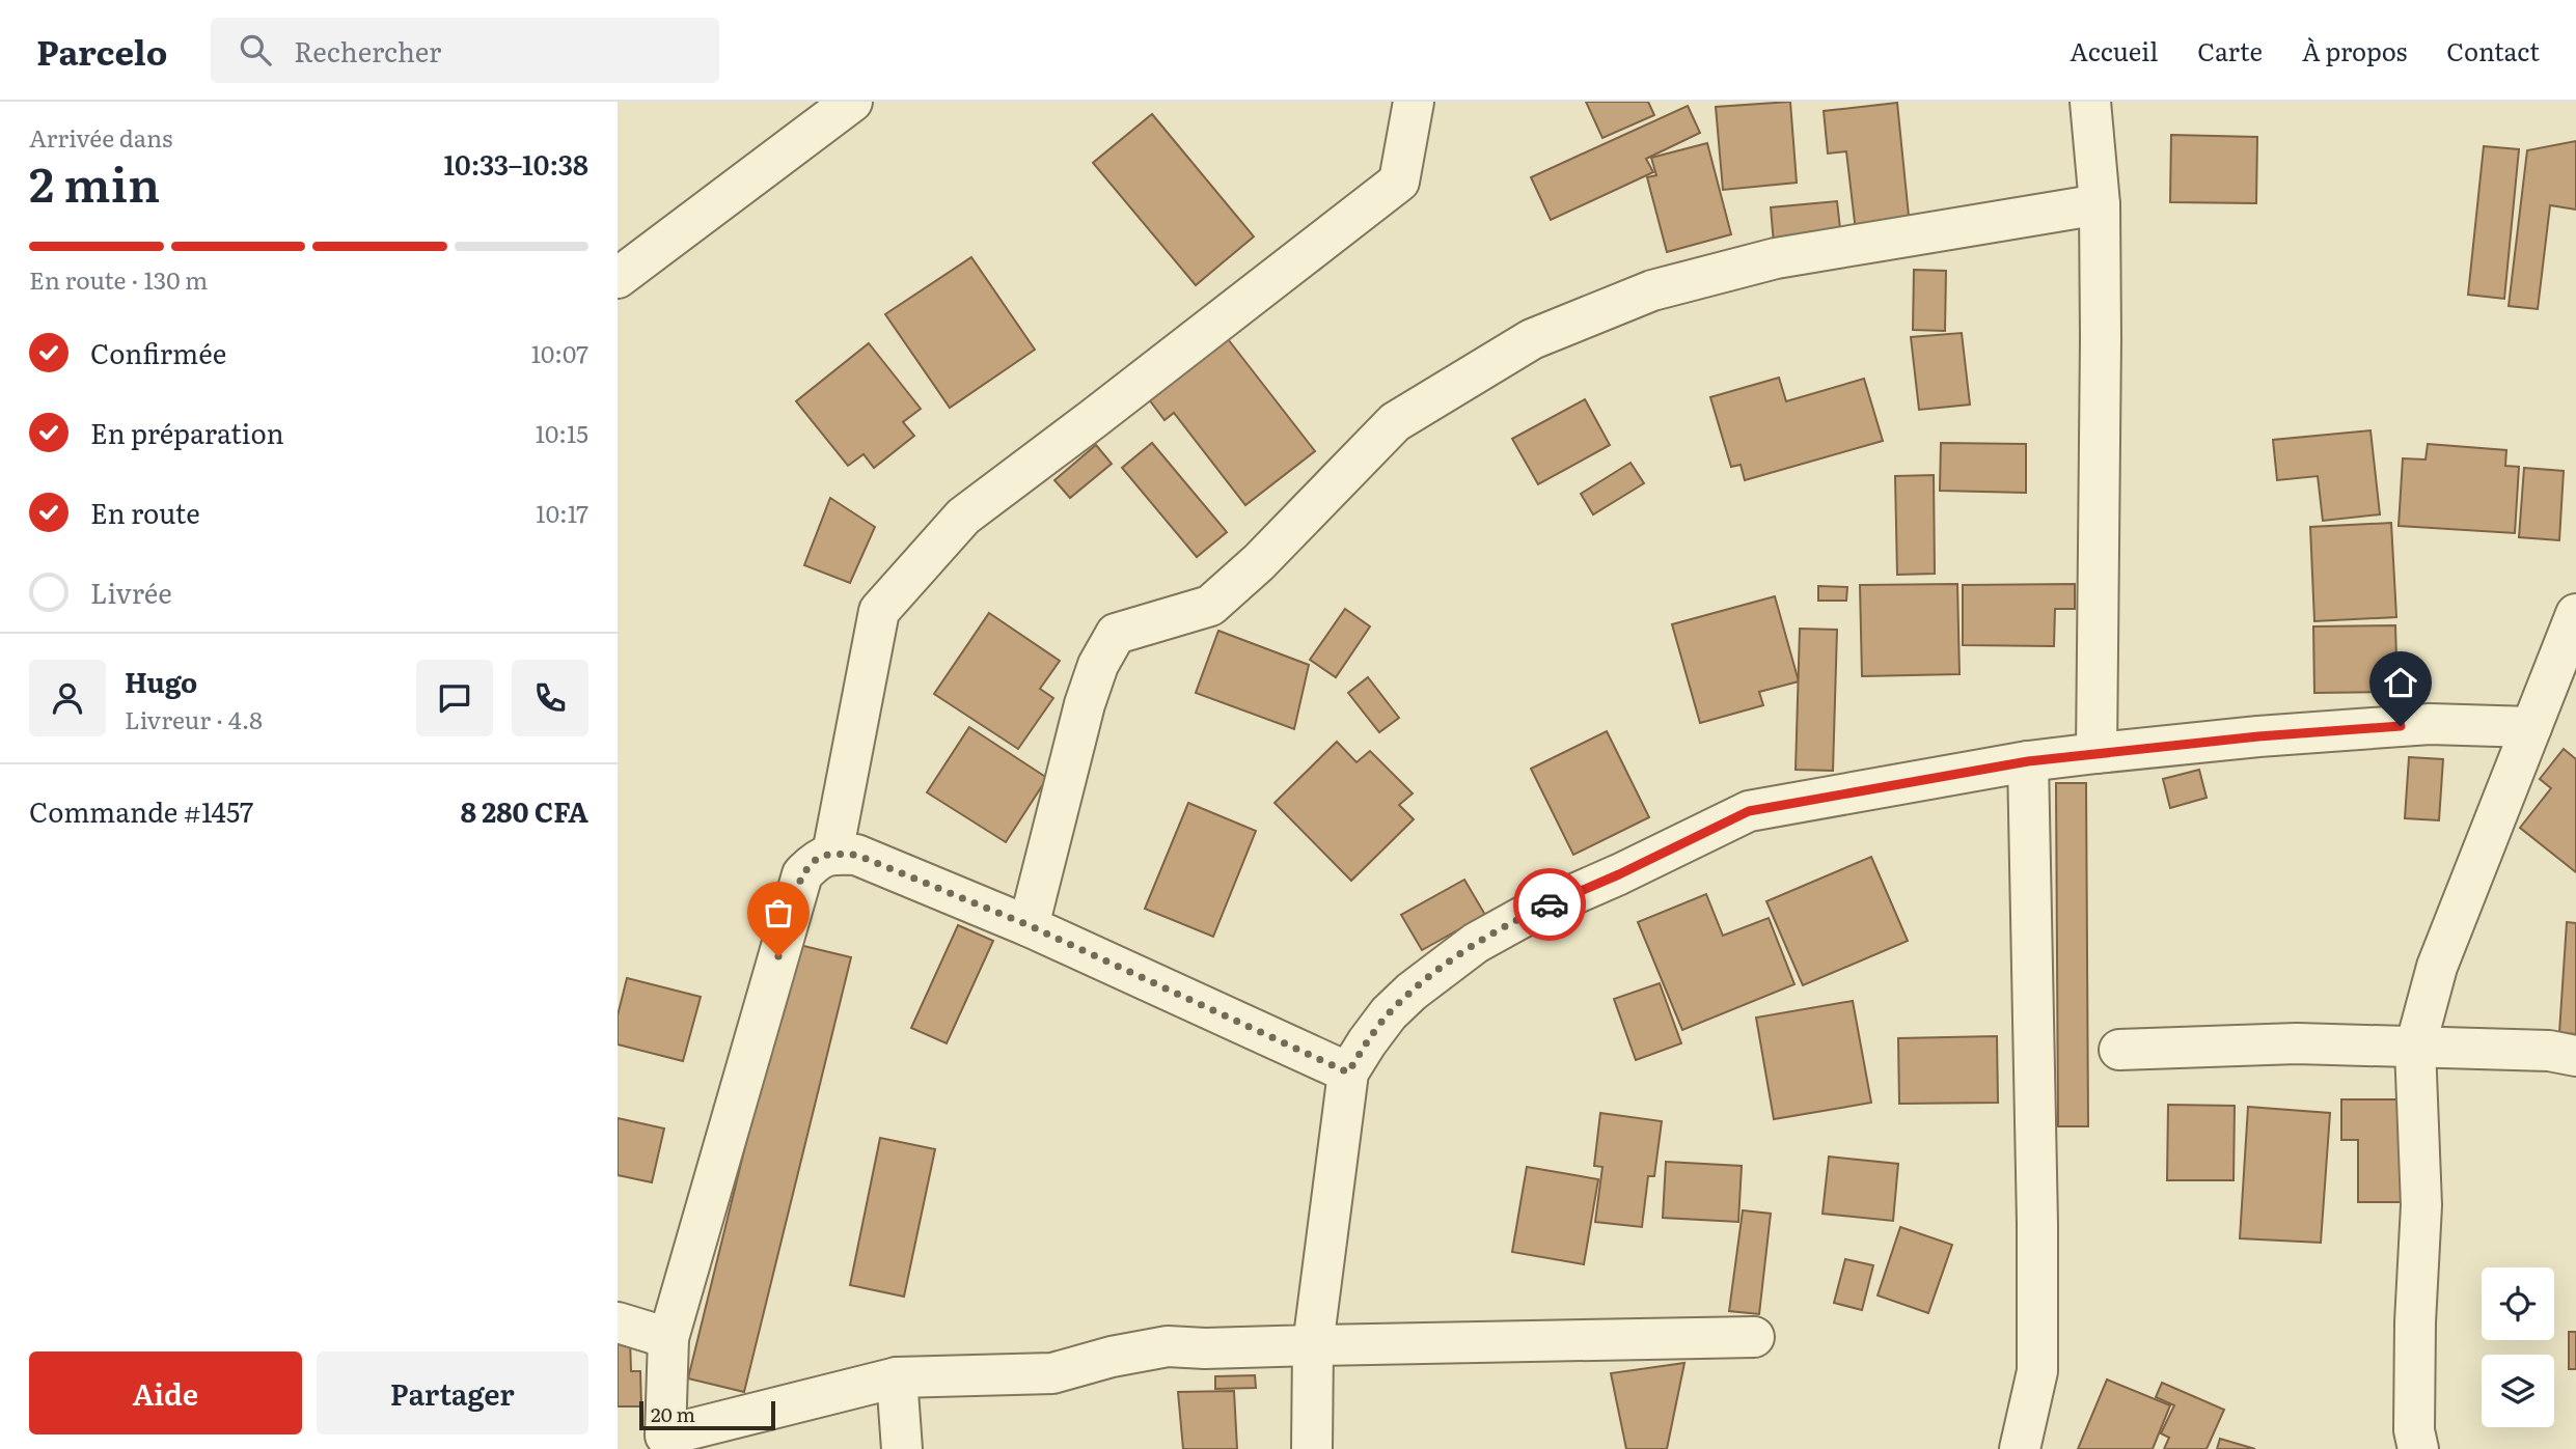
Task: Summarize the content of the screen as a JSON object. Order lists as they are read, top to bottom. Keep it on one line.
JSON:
{"scale_bar":"20 m","page":{"header":"Parcelo","search":"Rechercher","nav":["Accueil","Carte","À propos","Contact"],"heading":["2 min","Arrivée dans","10:33–10:38"],"panel":["Hugo","Livreur · 4.8","Commande #1457","8 280 CFA"],"bar":"En route · 130 m","list":[["Confirmée","10:07"],["En préparation","10:15"],["En route","10:17"],"Livrée"],"buttons":["Aide","Partager"],"scale":"20 m"}}
